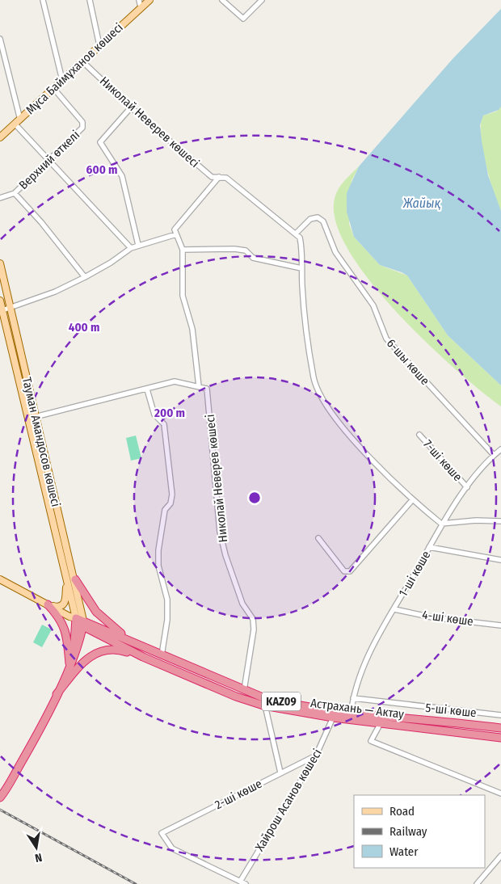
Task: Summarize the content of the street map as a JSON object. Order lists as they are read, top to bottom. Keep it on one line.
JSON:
{"streets":{"highway":["KAZ09","Астрахань — Актау"],"main road":["Мұса Баймұханов көшесі","Тауман Амандосов көшесі"],"street":["Николай Неверев көшесі","Верхний өткелі","6-шы көше","7-шi көше","1-ші көше","4-шi көше","5-шi көше","2-ші көше","Хайрош Асанов көшесі"]},"crossings":[["Мұса Баймұханов көшесі","Николай Неверев көшесі"],["Мұса Баймұханов көшесі","Верхний өткелі"],["Николай Неверев көшесі","6-шы көше"],["Николай Неверев көшесі","Астрахань — Актау"],["6-шы көше","1-ші көше"],["Тауман Амандосов көшесі","Астрахань — Актау"],["7-шi көше","1-ші көше"],["1-ші көше","4-шi көше"],["1-ші көше","Астрахань — Актау"],["1-ші көше","5-шi көше"],["Астрахань — Актау","Хайрош Асанов көшесі"],["2-ші көше","Хайрош Асанов көшесі"]],"water":["Жайық"],"legend":["Road","Railway","Water"],"north":"bottom","rings":["600 m","400 m","200 m"]}
